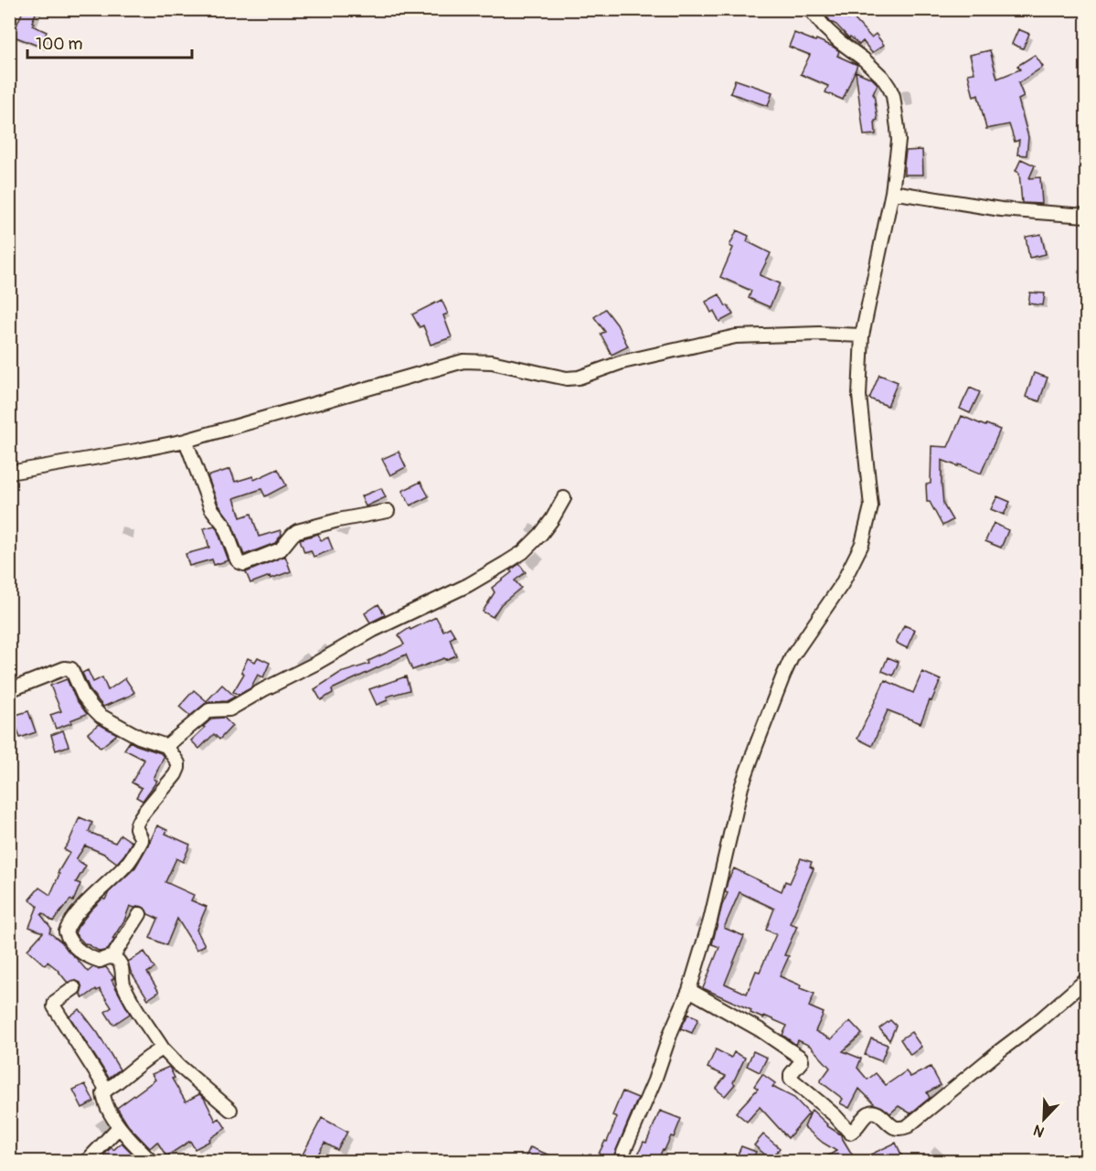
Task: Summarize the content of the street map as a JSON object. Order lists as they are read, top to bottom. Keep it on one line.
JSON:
{"scale_bar":"100 m","north":"bottom left"}
